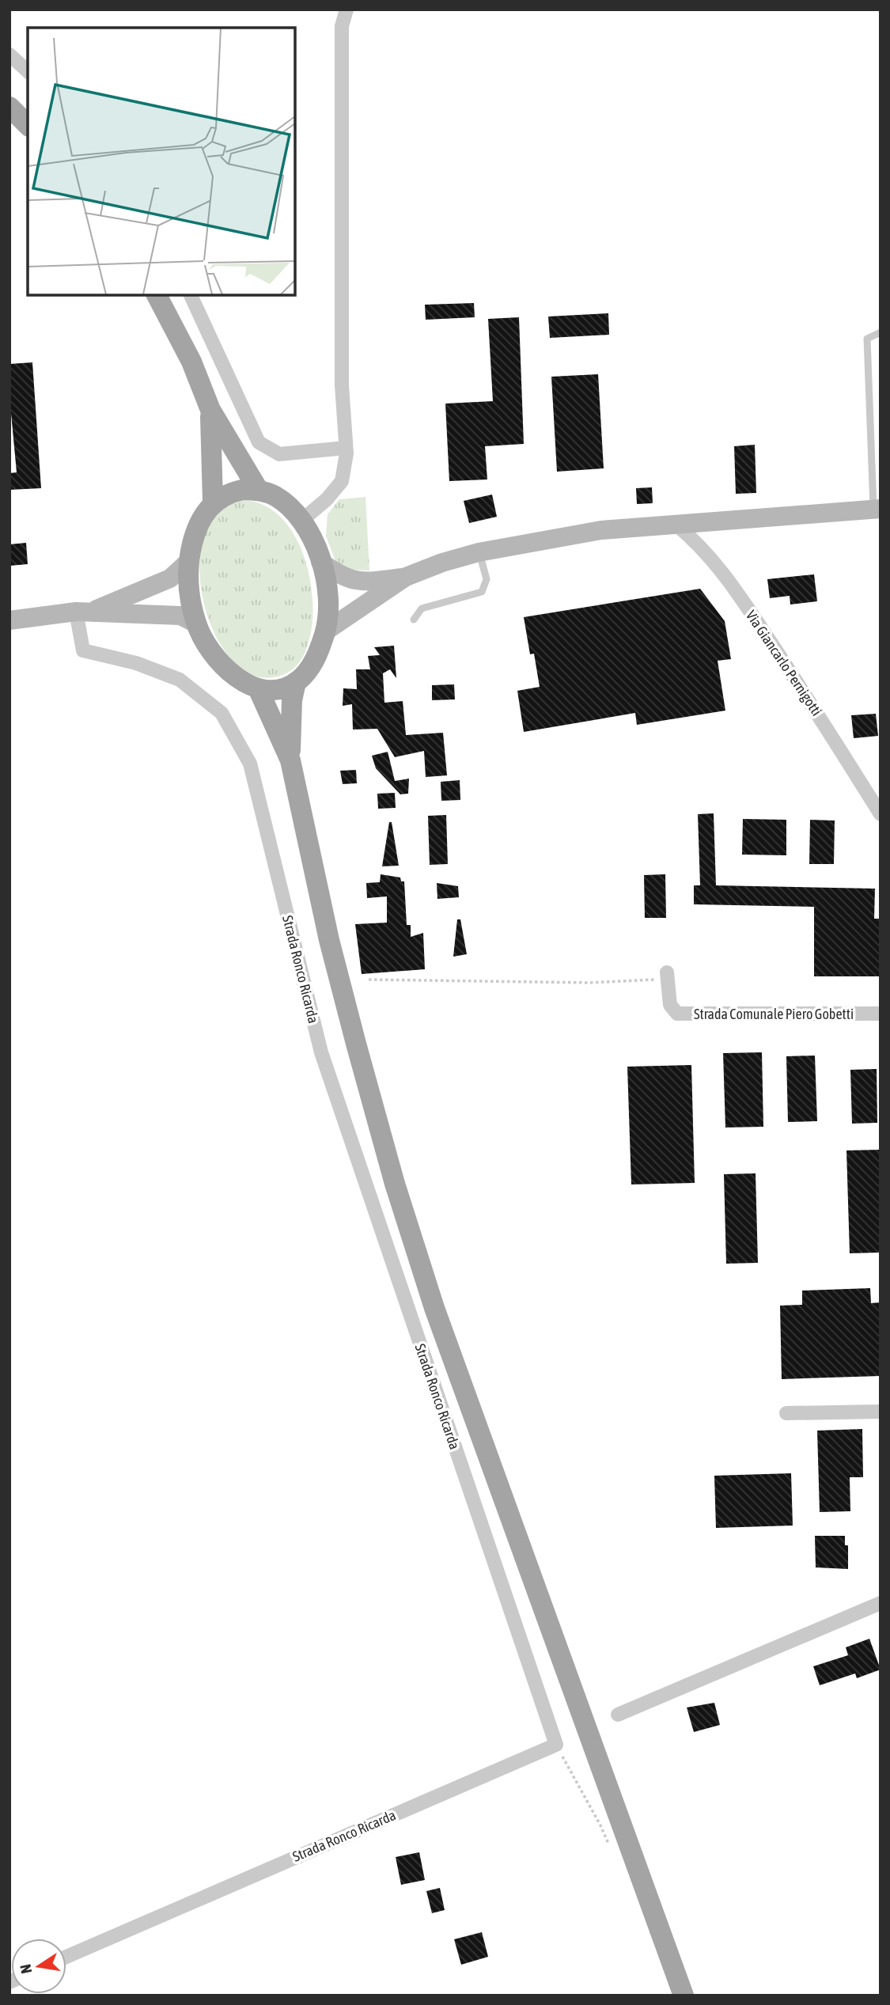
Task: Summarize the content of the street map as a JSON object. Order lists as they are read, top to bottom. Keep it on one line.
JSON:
{"streets":{"street":["Via Giancarlo Pernigotti","Strada Ronco Ricarda","Strada Comunale Piero Gobetti"]},"north":"left"}
